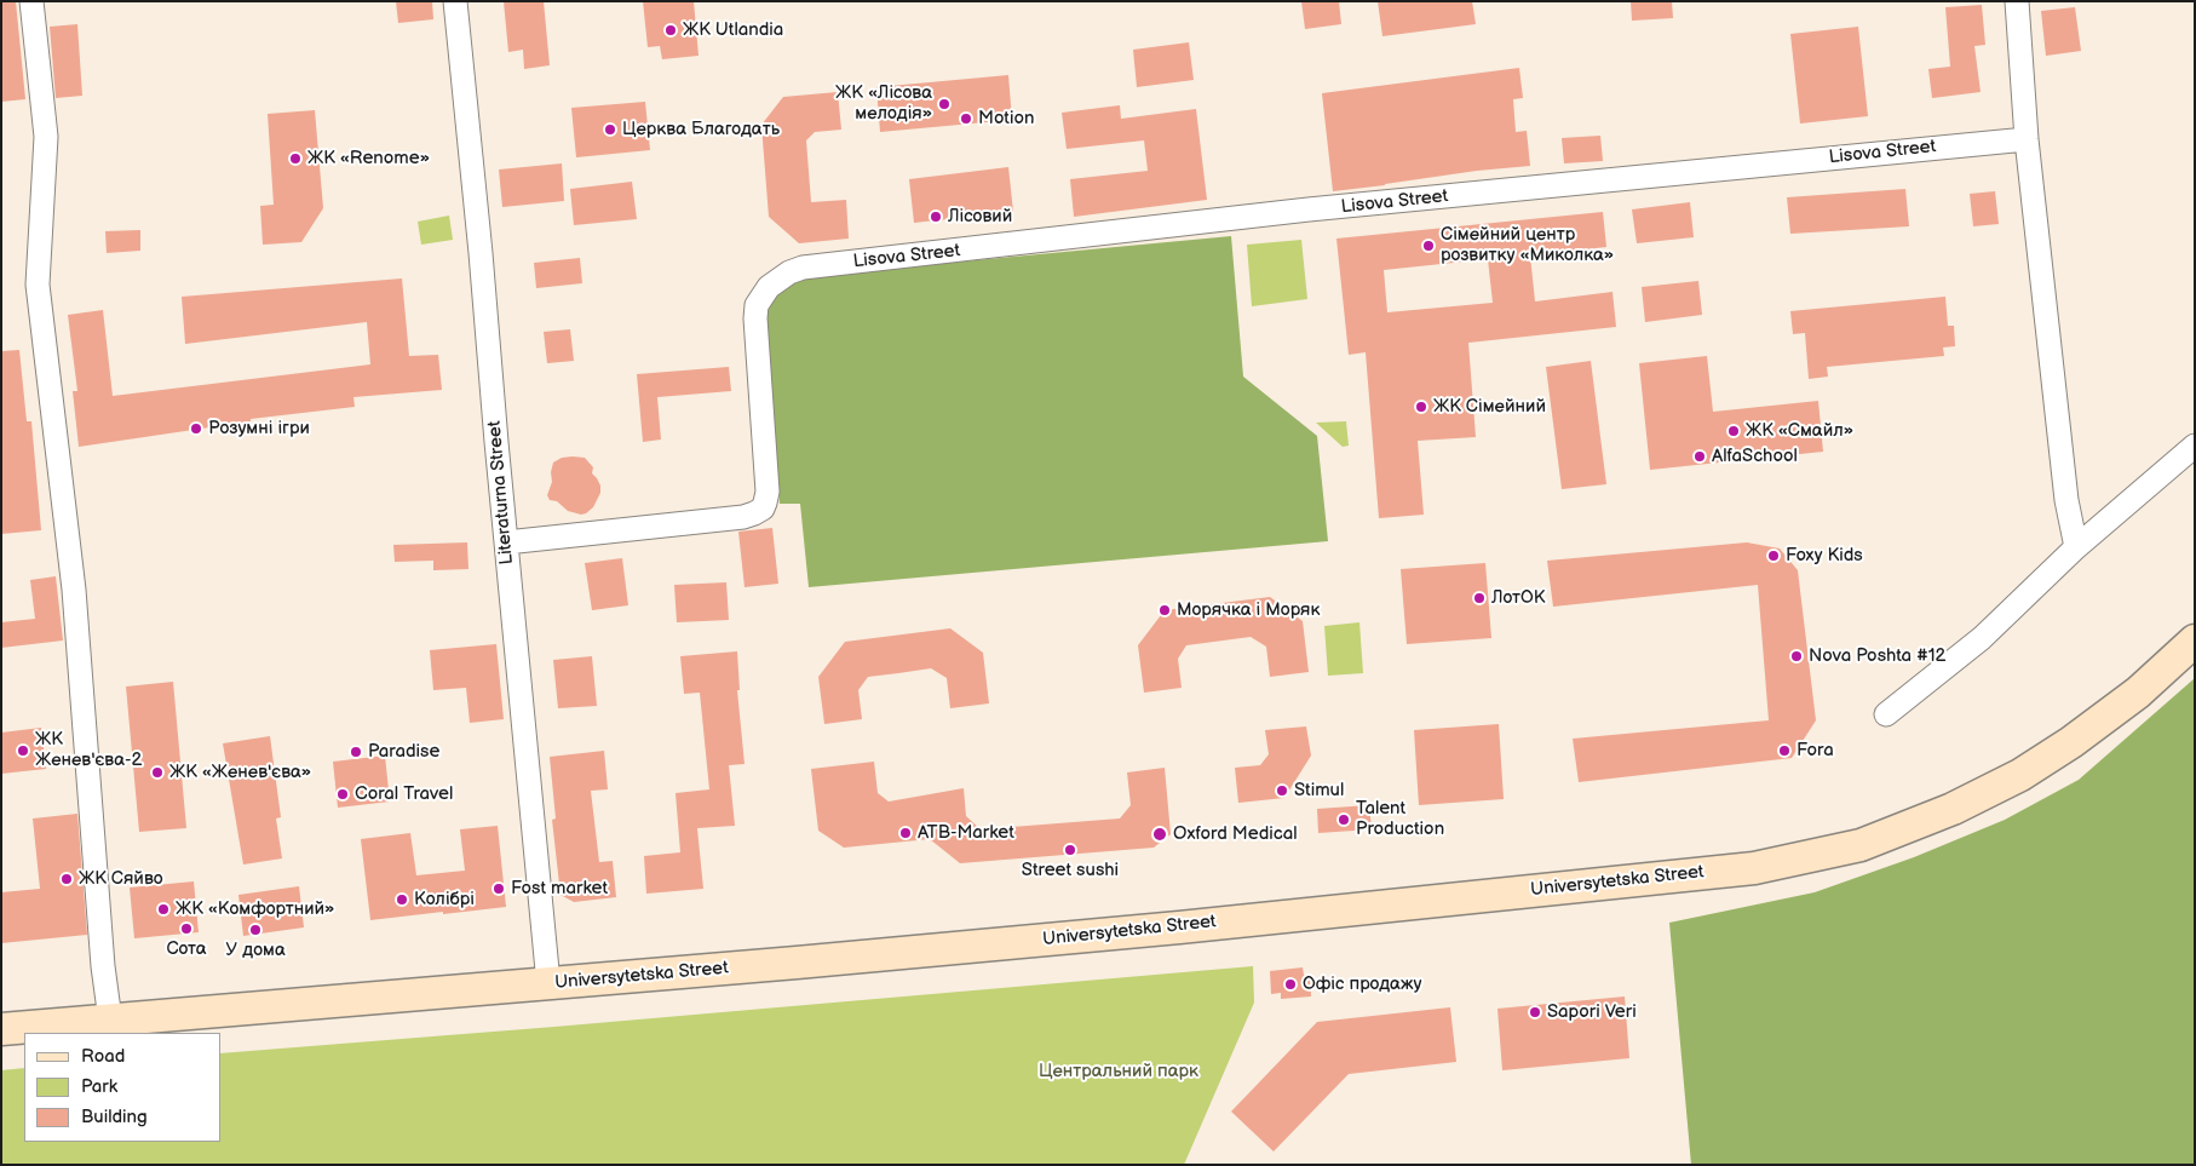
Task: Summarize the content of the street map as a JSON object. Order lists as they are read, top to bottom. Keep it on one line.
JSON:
{"streets":{"main road":["Universytetska Street"],"street":["Lisova Street","Literaturna Street"]},"crossings":[["Lisova Street","Literaturna Street"],["Literaturna Street","Universytetska Street"]],"parks":["Центральний парк"],"places":["ЖК Utlandia","ЖК «Лісова мелодія»","Motion","Церква Благодать","ЖК «Renome»","Лісовий","Сімейний центр розвитку «Миколка»","ЖК Сімейний","Розумні ігри","ЖК «Смайл»","AlfaSchool","Foxy Kids","ЛотОК","Морячка і Моряк","Nova Poshta #12","ЖК Женев'єва-2","Fora","Paradise","ЖК «Женев'єва»","Stimul","Coral Travel","Talent Production","ATB-Market","Oxford Medical","Street sushi","ЖК Сяйво","Fost market","Колібрі","ЖК «Комфортний»","Сота","У дома","Офіс продажу","Sapori Veri"],"legend":["Road","Park","Building"]}
